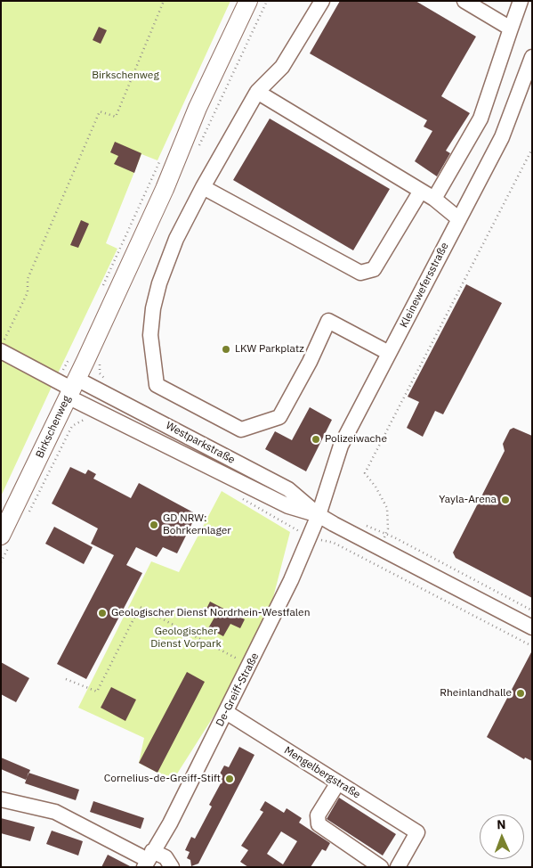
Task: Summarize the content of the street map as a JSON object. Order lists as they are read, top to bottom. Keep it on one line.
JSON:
{"streets":{"main road":["Birkschenweg"],"street":["Kleinewefersstraße","Westparkstraße","De-Greiff-Straße","Mengelbergstraße"]},"crossings":[["Kleinewefersstraße","Westparkstraße"],["Kleinewefersstraße","De-Greiff-Straße"],["Birkschenweg","Westparkstraße"],["Westparkstraße","De-Greiff-Straße"],["De-Greiff-Straße","Mengelbergstraße"]],"parks":["Birkschenweg","Geologischer Dienst Vorpark"],"places":["LKW Parkplatz","Polizeiwache","Yayla-Arena","GD NRW: Bohrkernlager","Geologischer Dienst Nordrhein-Westfalen","Rheinlandhalle","Cornelius-de-Greiff-Stift"],"north":"top"}
